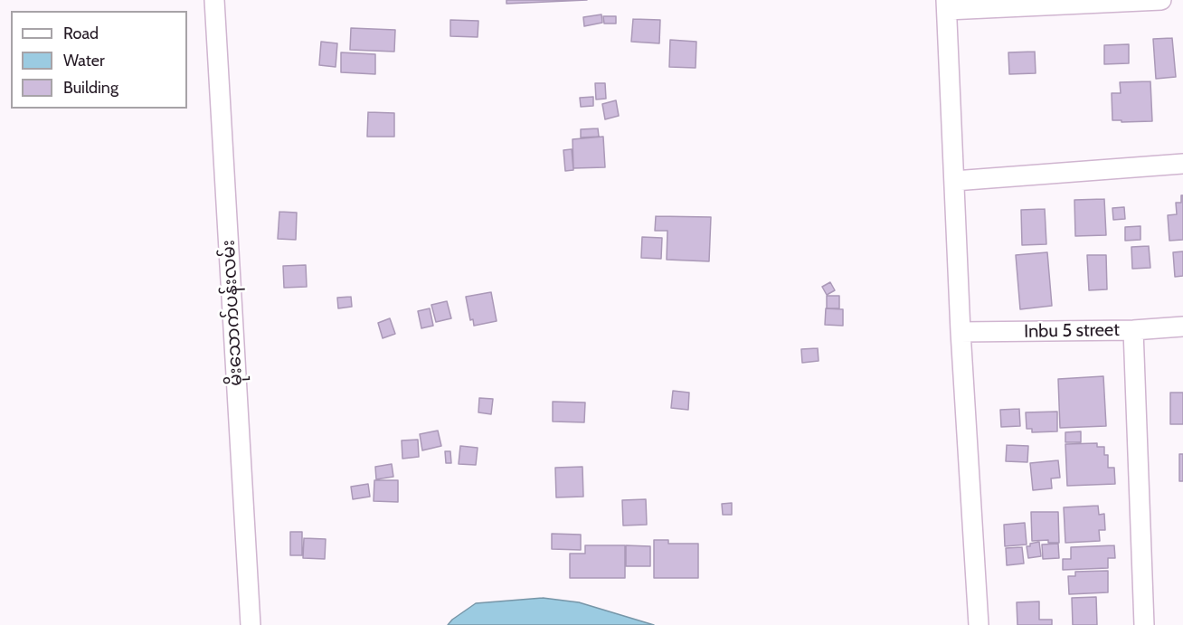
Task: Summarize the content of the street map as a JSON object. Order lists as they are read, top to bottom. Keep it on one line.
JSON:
{"streets":{"street":["မိုးသောက်ပန်းလမ်း","Inbu 5 street"]},"legend":["Road","Water","Building"]}
